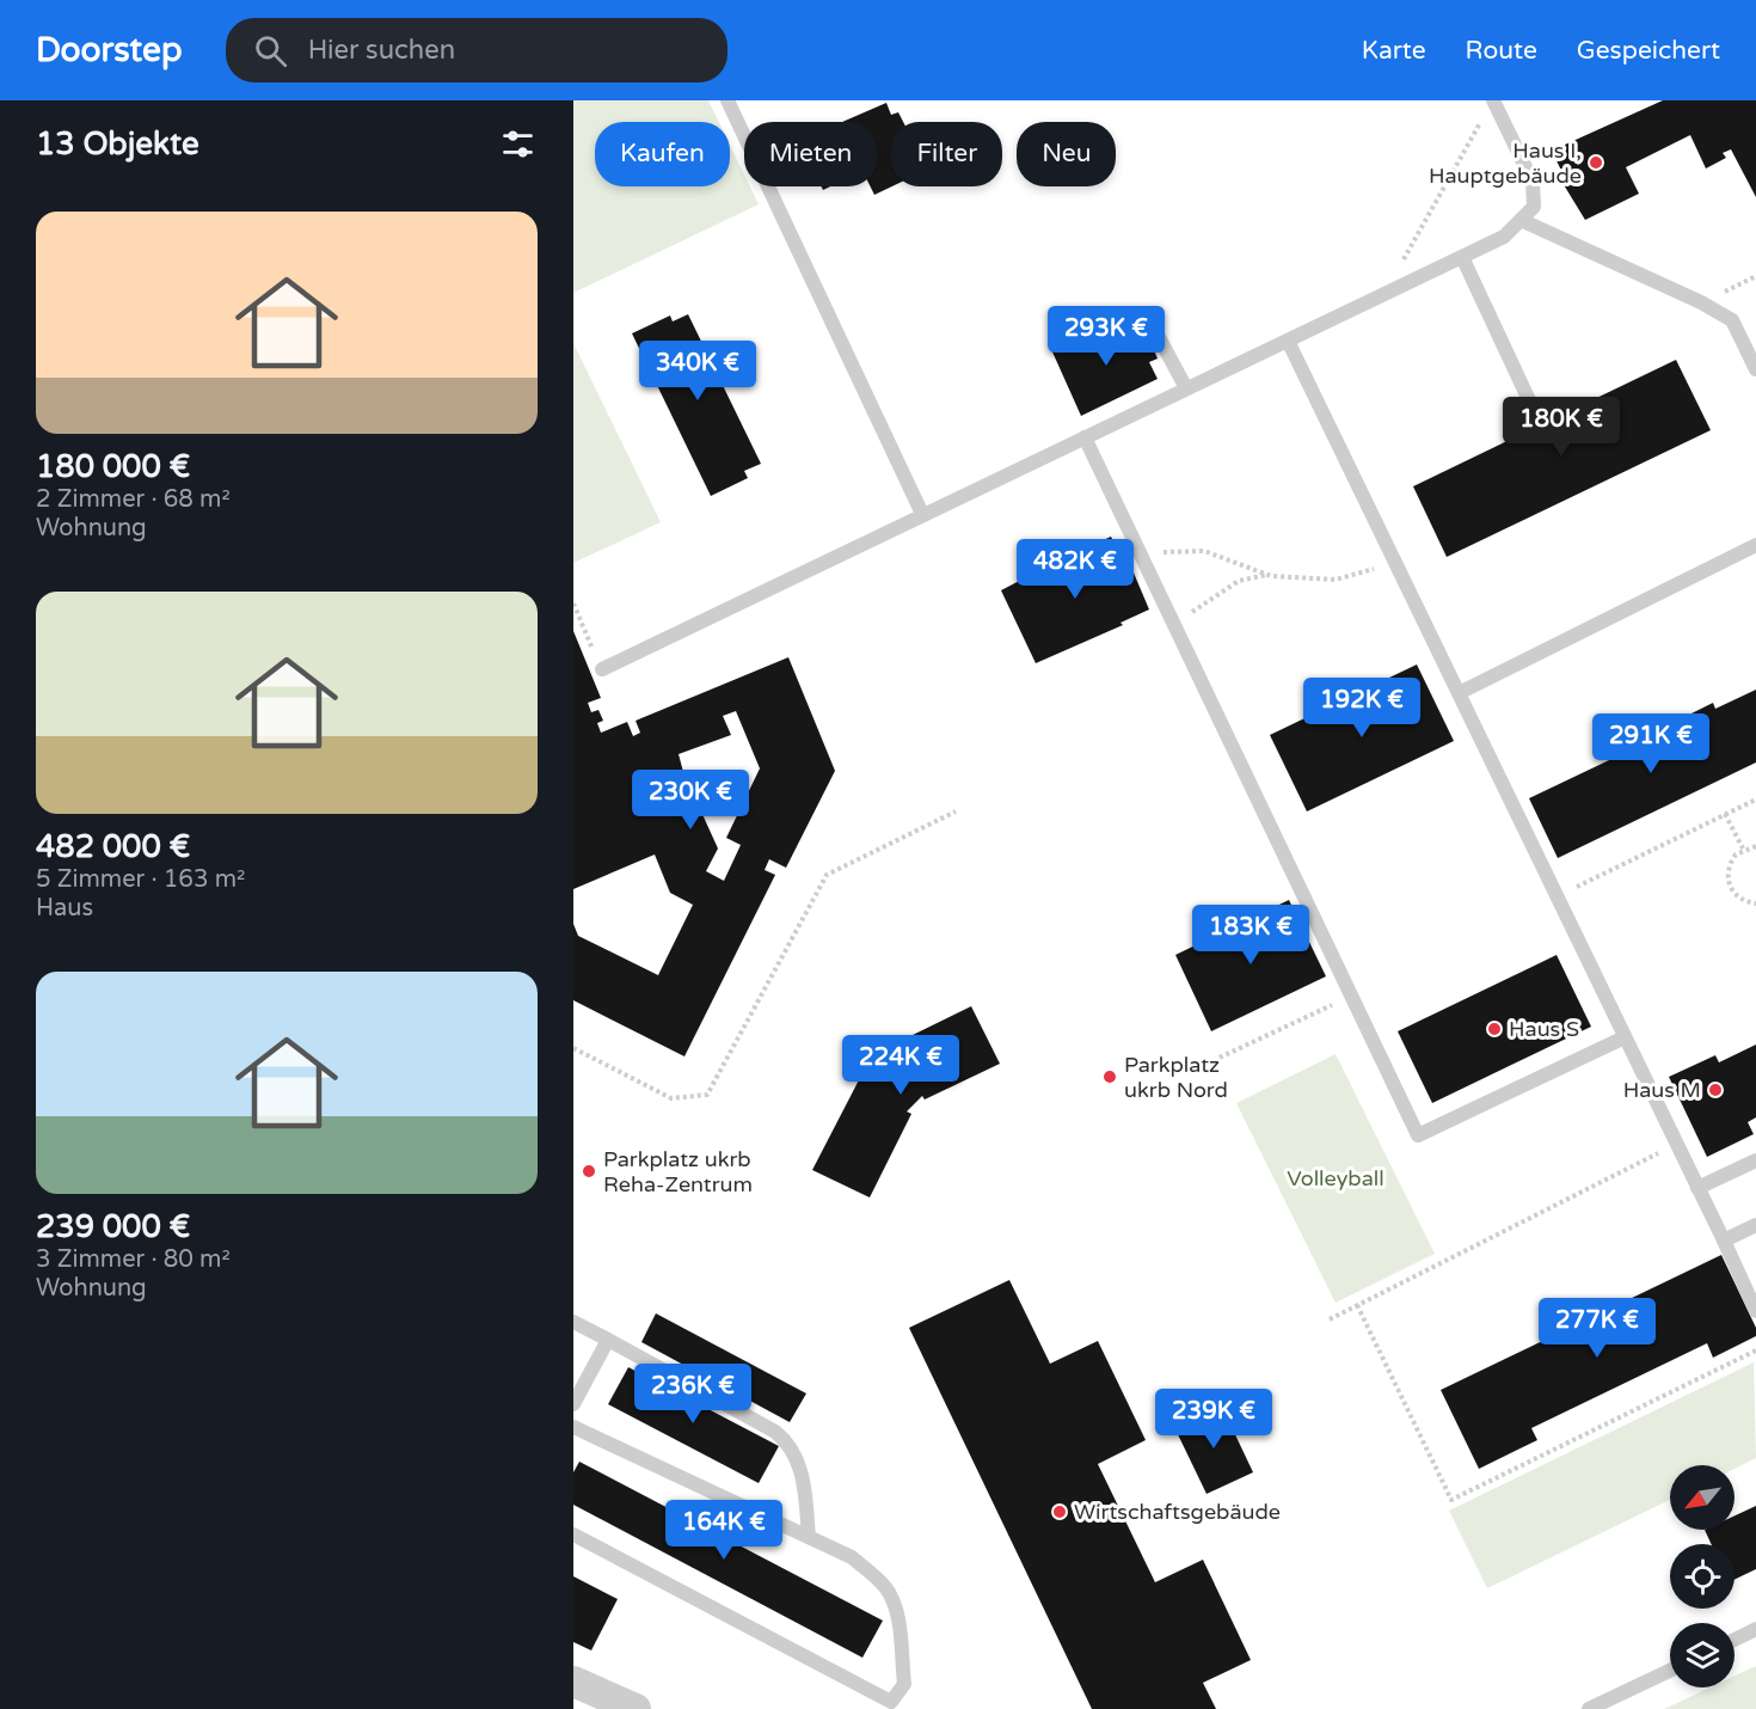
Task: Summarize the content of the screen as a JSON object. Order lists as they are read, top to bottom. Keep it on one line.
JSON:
{"parks":["Volleyball"],"places":["Haus I, Hauptgebäude","Haus S","Parkplatz ukrb Nord","Haus M","Parkplatz ukrb Reha-Zentrum","Wirtschaftsgebäude"],"north":"bottom left","page":{"header":"Doorstep","search":"Hier suchen","nav":["Karte","Route","Gespeichert"],"heading":"13 Objekte","chip":["Kaufen","Mieten","Filter","Neu"],"list":[{"name":"180 000 €","note":"2 Zimmer · 68 m² · Wohnung"},{"name":"482 000 €","note":"5 Zimmer · 163 m² · Haus"},{"name":"239 000 €","note":"3 Zimmer · 80 m² · Wohnung"}],"price":["293K €","340K €","180K €","482K €","192K €","291K €","230K €","183K €","224K €","277K €","236K €","239K €","164K €"]}}
